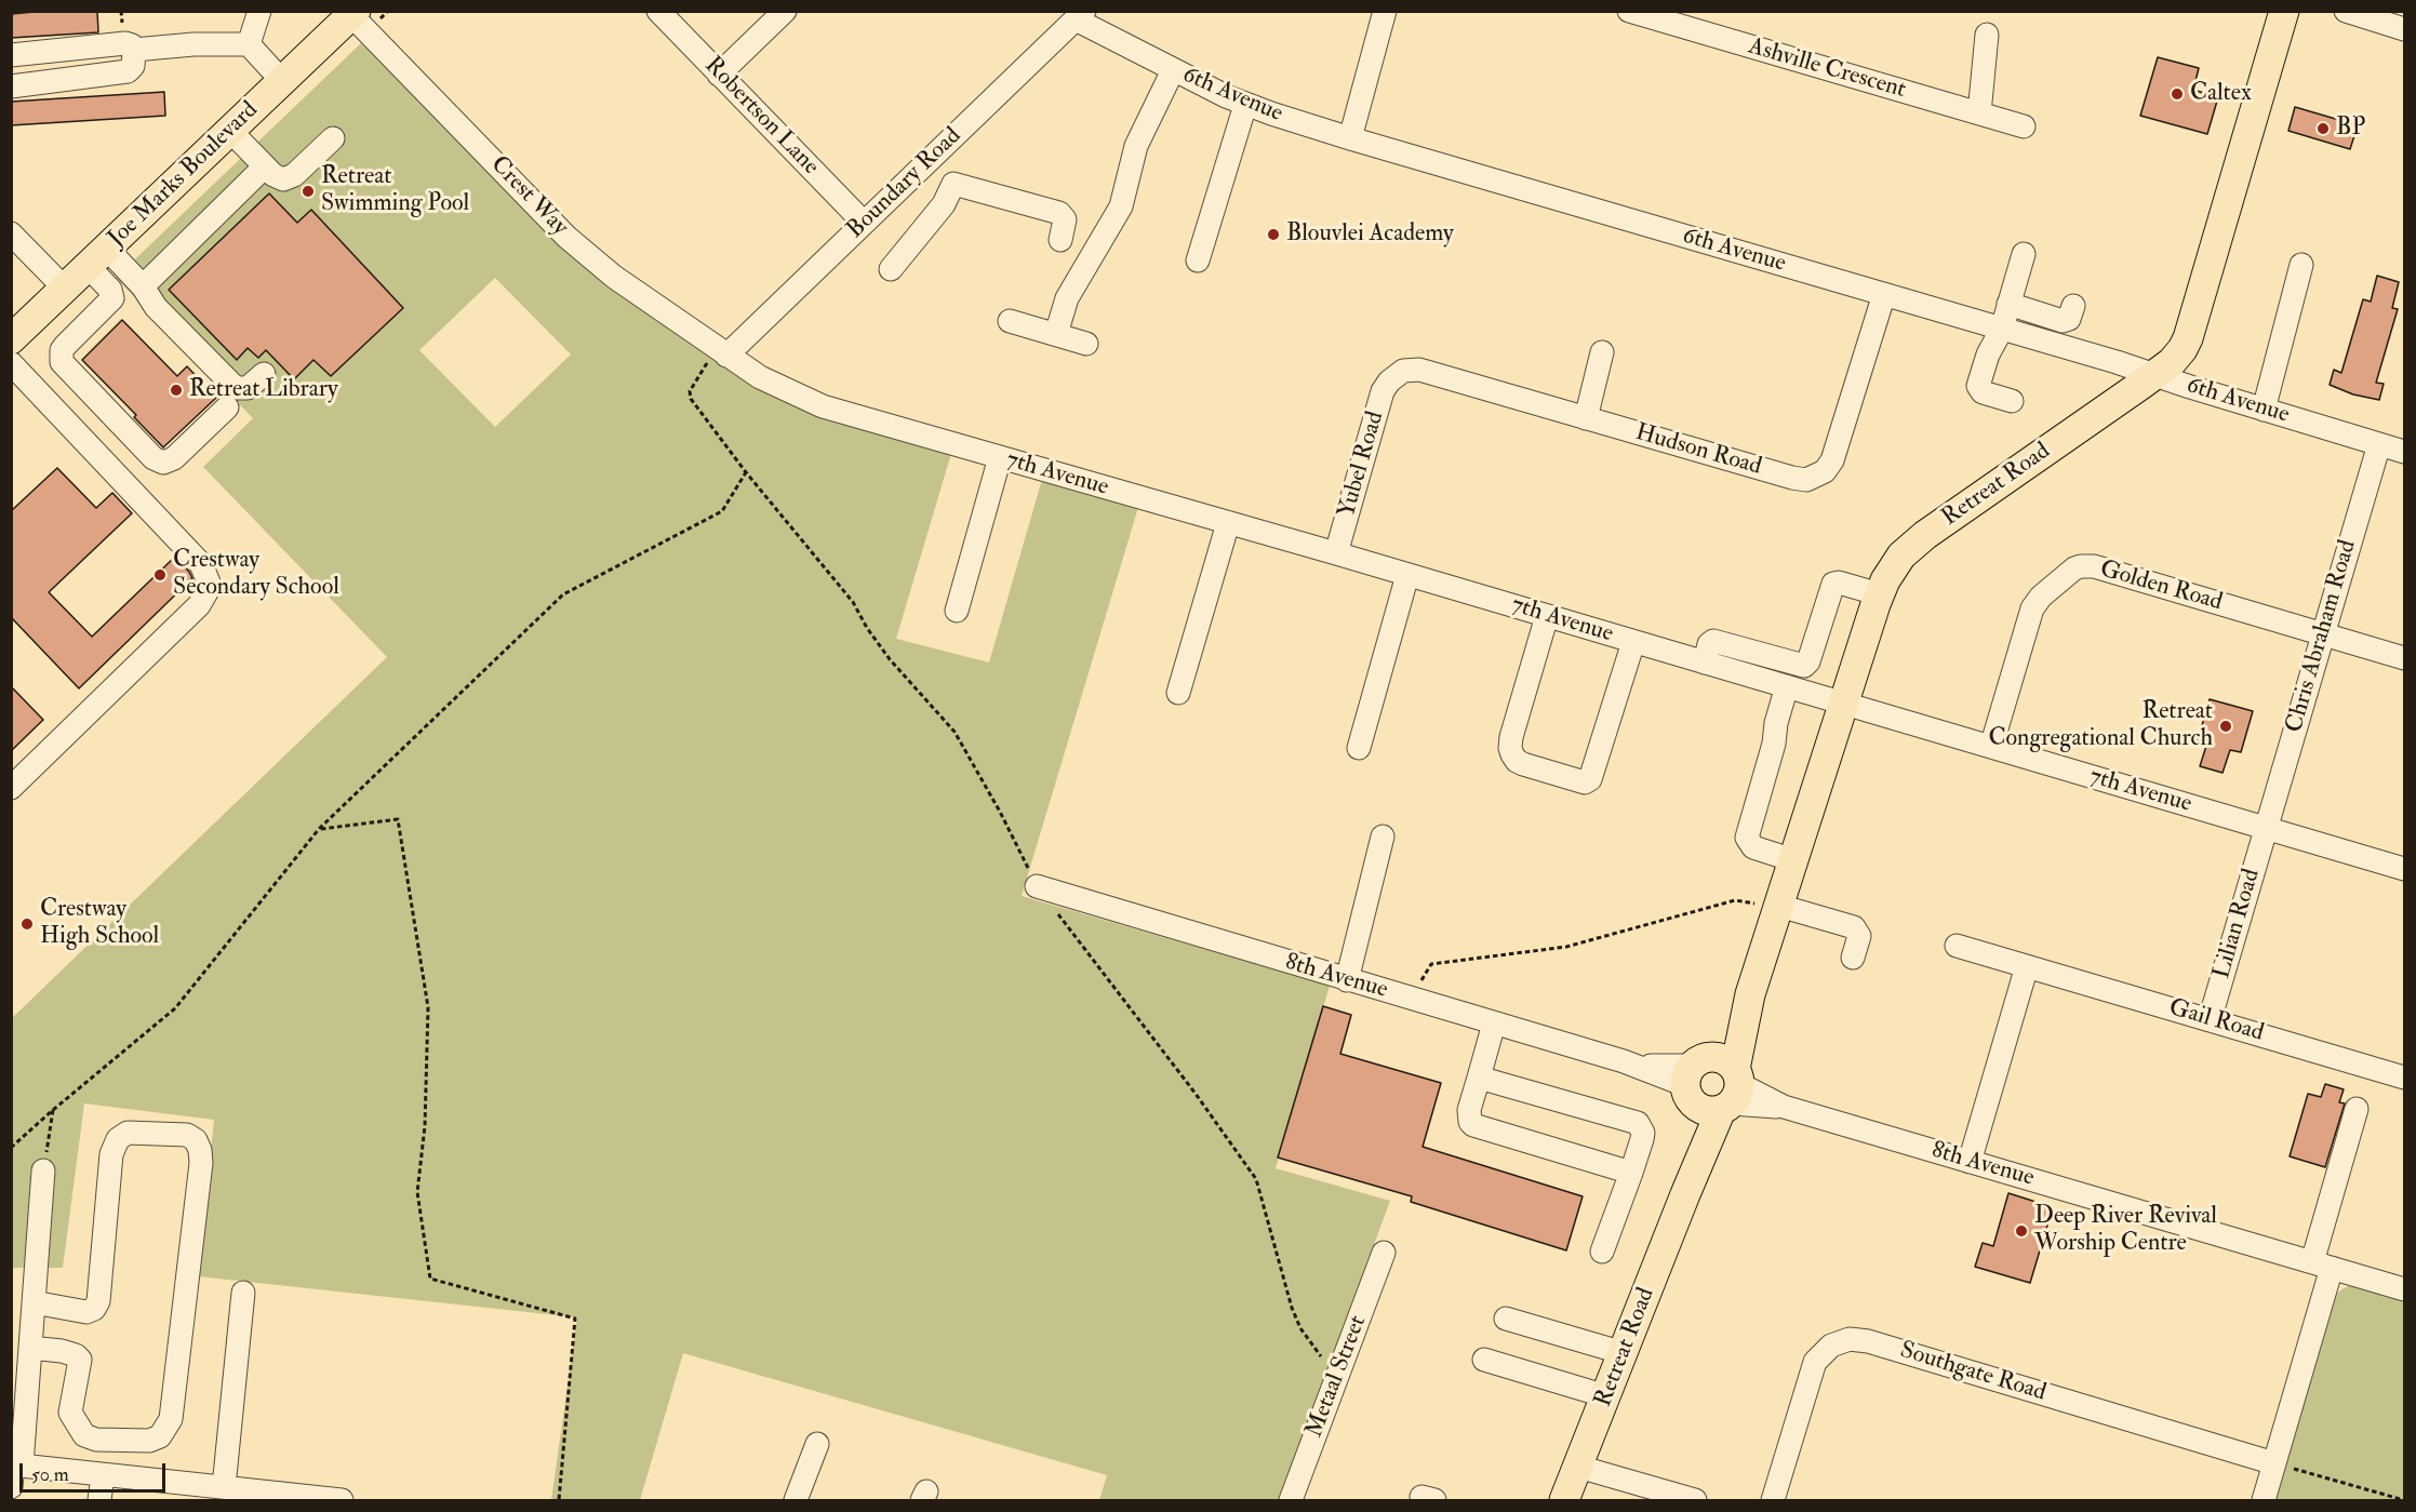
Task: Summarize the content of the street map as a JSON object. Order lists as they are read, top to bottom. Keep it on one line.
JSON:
{"streets":{"main road":["Joe Marks Boulevard","Retreat Road"],"street":["Ashville Crescent","6th Avenue","Robertson Lane","Boundary Road","Crest Way","Hudson Road","Yubel Road","7th Avenue","Golden Road","Chris Abraham Road","Lilian Road","8th Avenue","Gail Road","Southgate Road","Metaal Street"]},"crossings":[["6th Avenue","Boundary Road"],["6th Avenue","Hudson Road"],["6th Avenue","Retreat Road"],["6th Avenue","Chris Abraham Road"],["Robertson Lane","Boundary Road"],["Joe Marks Boulevard","Crest Way"],["Boundary Road","Crest Way"],["Boundary Road","7th Avenue"],["Crest Way","7th Avenue"],["Hudson Road","Yubel Road"],["Yubel Road","7th Avenue"],["7th Avenue","Retreat Road"],["7th Avenue","Golden Road"],["7th Avenue","Chris Abraham Road"],["7th Avenue","Lilian Road"],["Retreat Road","8th Avenue"],["Golden Road","Chris Abraham Road"],["Chris Abraham Road","Lilian Road"],["Lilian Road","Gail Road"]],"places":["Caltex","BP","Retreat Swimming Pool","Blouvlei Academy","Retreat Library","Crestway Secondary School","Retreat Congregational Church","Crestway High School","Deep River Revival Worship Centre"],"scale_bar":"50 m"}
